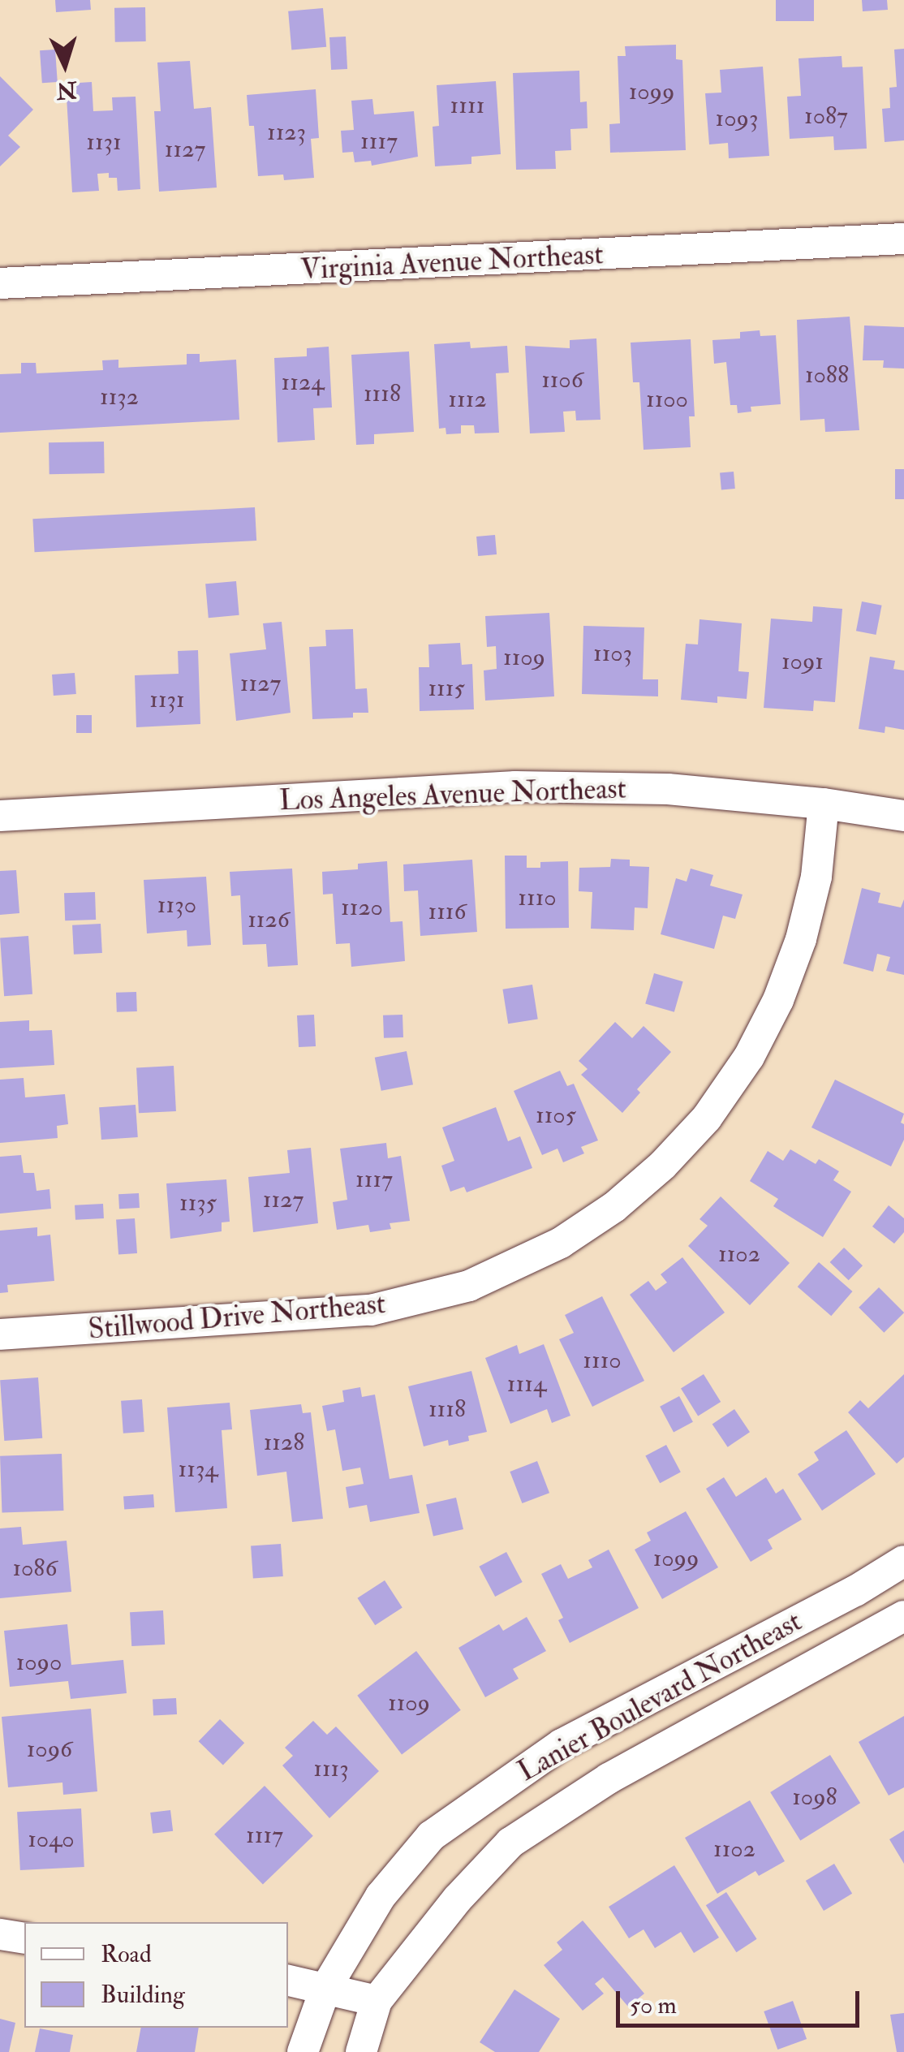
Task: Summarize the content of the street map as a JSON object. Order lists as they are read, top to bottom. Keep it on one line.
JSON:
{"streets":{"street":["Virginia Avenue Northeast","Los Angeles Avenue Northeast","Stillwood Drive Northeast","Lanier Boulevard Northeast"]},"crossings":[["Los Angeles Avenue Northeast","Stillwood Drive Northeast"]],"house_numbers":["1099","1111","1087","1093","1123","1117","1131","1127","1088","1106","1124","1118","1132","1112","1100","1103","1109","1091","1127","1115","1131","1110","1130","1120","1116","1126","1105","1117","1127","1135","1102","1110","1114","1118","1128","1134","1099","1086","1090","1109","1096","1113","1098","1117","1040","1102"],"legend":["Road","Building"],"scale_bar":"50 m","north":"bottom"}
